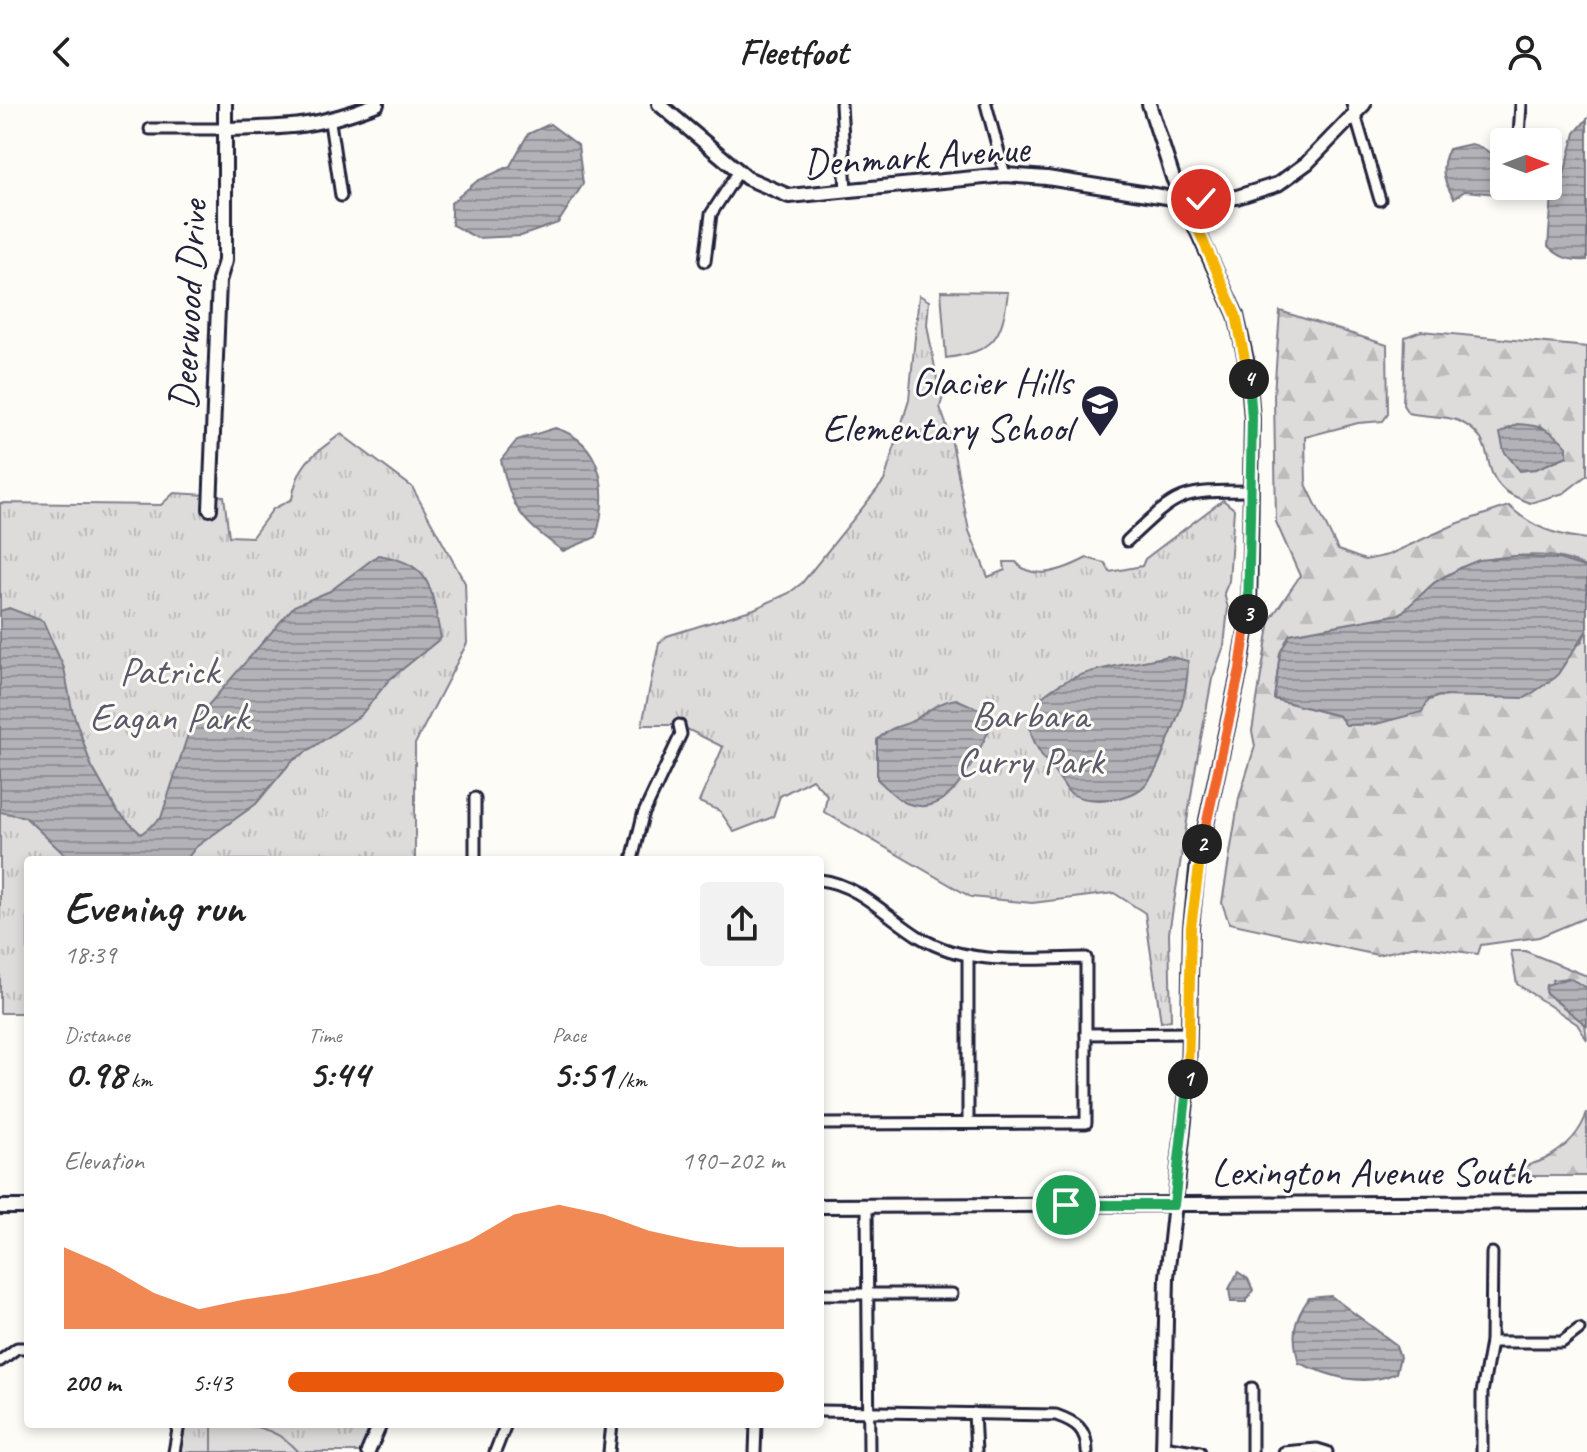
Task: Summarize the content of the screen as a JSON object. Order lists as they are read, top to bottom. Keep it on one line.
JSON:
{"streets":{"street":["Denmark Avenue","Deerwood Drive","Lexington Avenue South"]},"parks":["Patrick Eagan Park","Barbara Curry Park"],"places":{"school or university":["Glacier Hills Elementary School"]},"north":"right","page":{"header":"Fleetfoot","pins":["4","3","2","1"],"heading":["Evening run","18:39"],"stats":[["Distance","0.98 km"],["Time","5:44"],["Pace","5:51 /km"]],"chart":["Elevation","190–202 m"],"list":[{"name":"200 m","note":"5:43"}]}}
